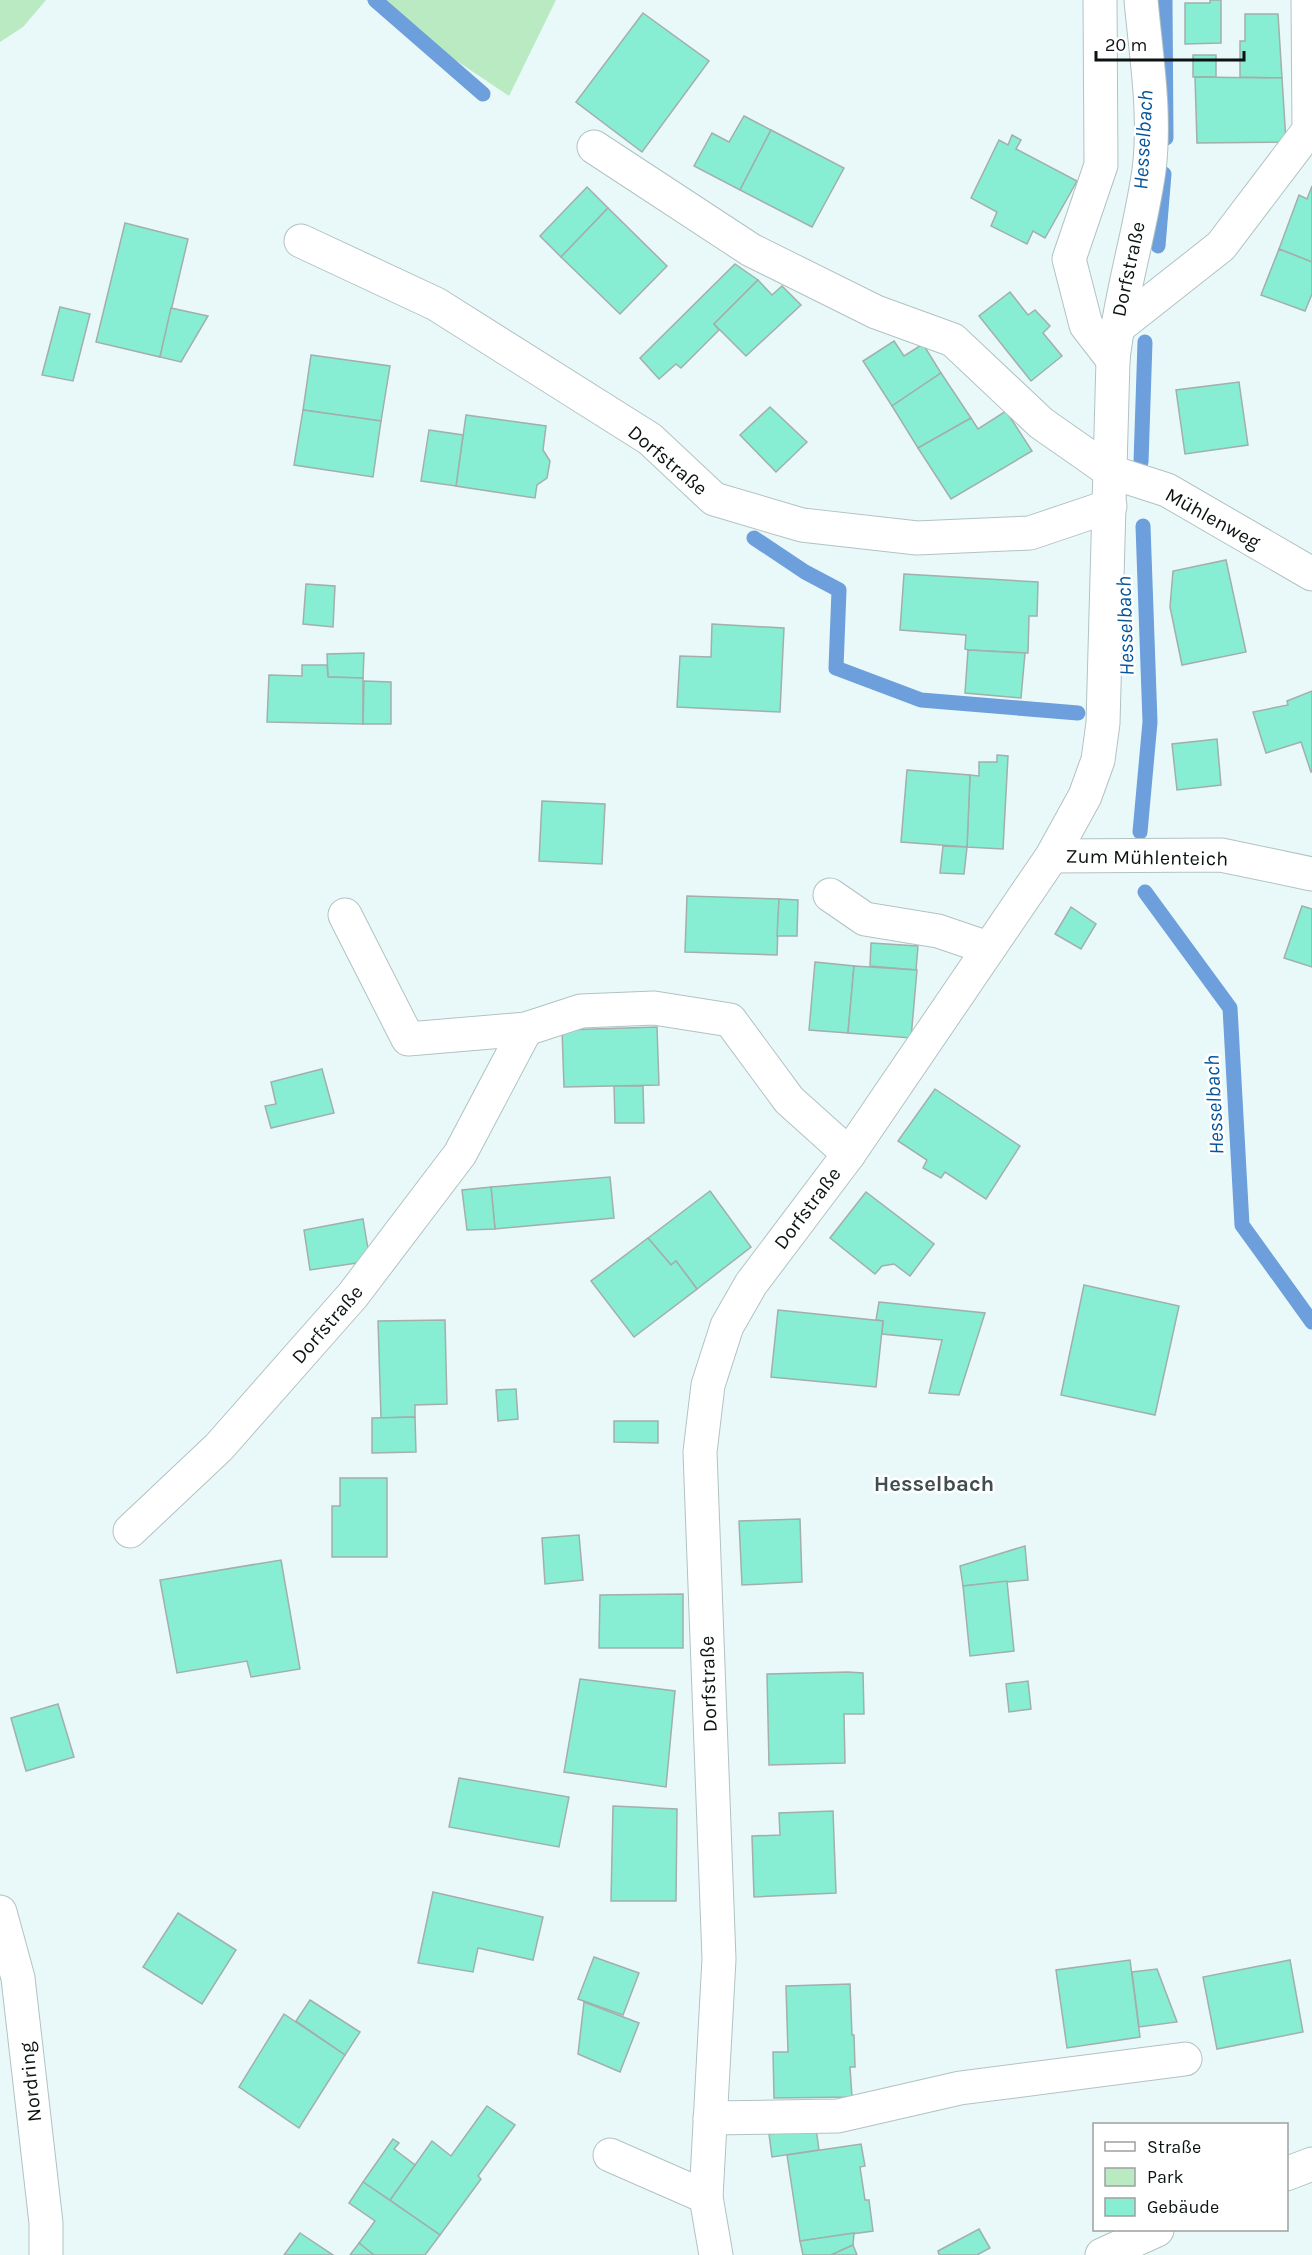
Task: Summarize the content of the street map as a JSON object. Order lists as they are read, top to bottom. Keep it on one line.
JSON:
{"streets":{"street":["Dorfstraße","Mühlenweg","Zum Mühlenteich","Nordring"]},"crossings":[["Dorfstraße","Mühlenweg"],["Dorfstraße","Zum Mühlenteich"]],"districts":["Hesselbach"],"water":["Hesselbach"],"legend":["Straße","Park","Gebäude"],"scale_bar":"20 m"}
